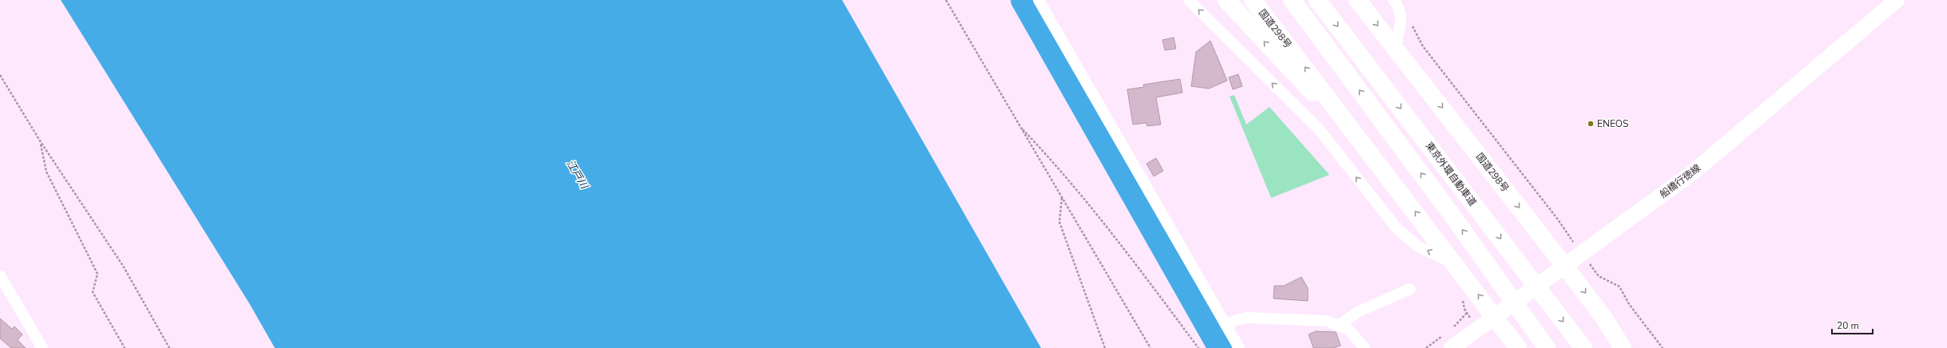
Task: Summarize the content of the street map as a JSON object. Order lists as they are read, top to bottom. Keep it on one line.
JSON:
{"streets":{"highway":["国道298号","東京外環自動車道"],"main road":["船橋行徳線"]},"crossings":[["国道298号","船橋行徳線"]],"water":["江戸川"],"places":["ENEOS"],"scale_bar":"20 m"}
